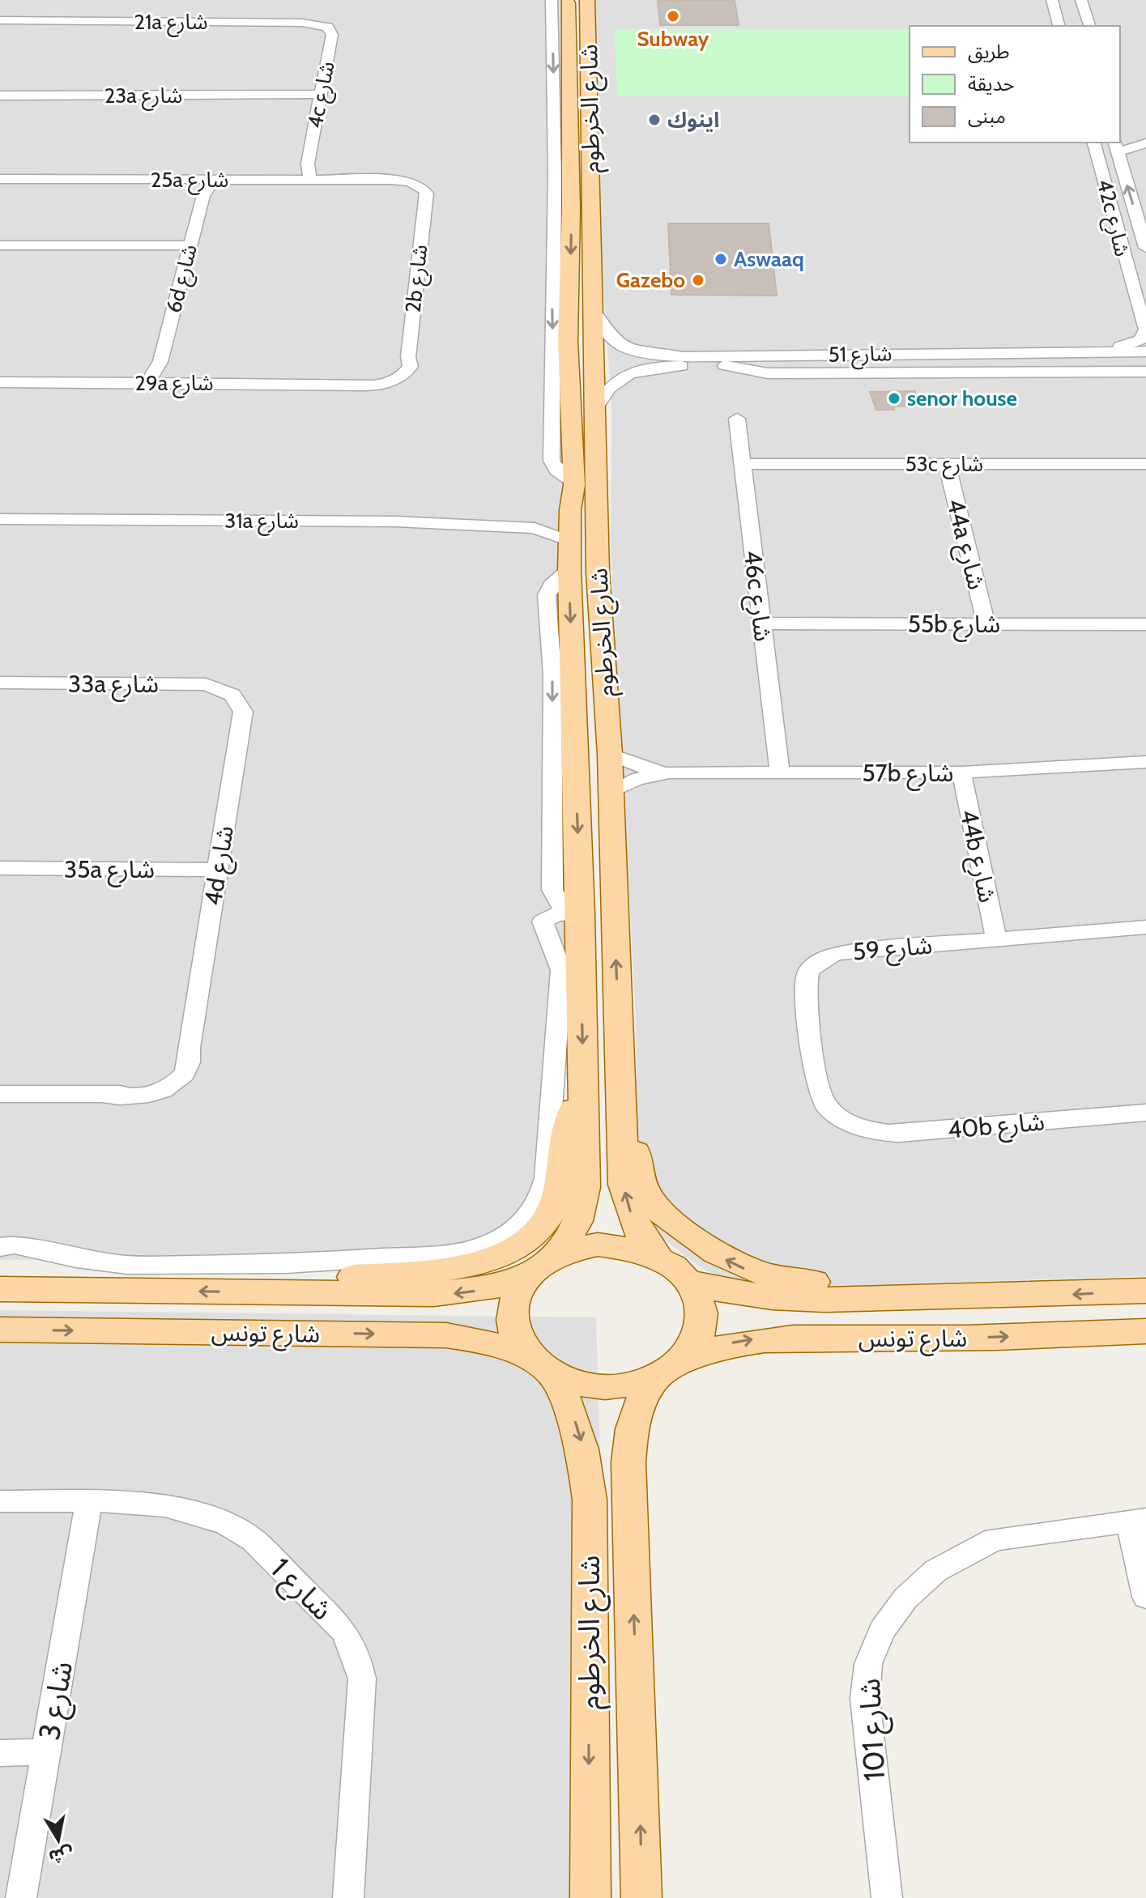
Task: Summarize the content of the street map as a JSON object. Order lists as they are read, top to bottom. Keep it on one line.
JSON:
{"streets":{"main road":["شارع الخرطوم","شارع تونس"],"street":["21a شارع","4c شارع","23a شارع","25a شارع","42c شارع","6d شارع","2b شارع","شارع 51","29a شارع","53c شارع","31a شارع","44a شارع","46c شارع","55b شارع","33a شارع","57b شارع","44b شارع","4d شارع","35a شارع","شارع 59","40b شارع","شارع 1","شارع 3","شارع 101"]},"crossings":[["21a شارع","4c شارع"],["4c شارع","23a شارع"],["4c شارع","25a شارع"],["شارع الخرطوم","شارع 51"],["شارع الخرطوم","31a شارع"],["شارع الخرطوم","57b شارع"],["شارع الخرطوم","شارع تونس"],["25a شارع","6d شارع"],["25a شارع","2b شارع"],["42c شارع","شارع 51"],["6d شارع","29a شارع"],["2b شارع","29a شارع"],["53c شارع","44a شارع"],["53c شارع","46c شارع"],["44a شارع","55b شارع"],["46c شارع","55b شارع"],["46c شارع","57b شارع"],["33a شارع","4d شارع"],["57b شارع","44b شارع"],["44b شارع","شارع 59"],["4d شارع","35a شارع"],["شارع 59","40b شارع"],["شارع 1","شارع 3"]],"places":["Subway","اينوك","Aswaaq","Gazebo","senor house"],"legend":["طريق","حديقة","مبنى"],"north":"bottom"}
